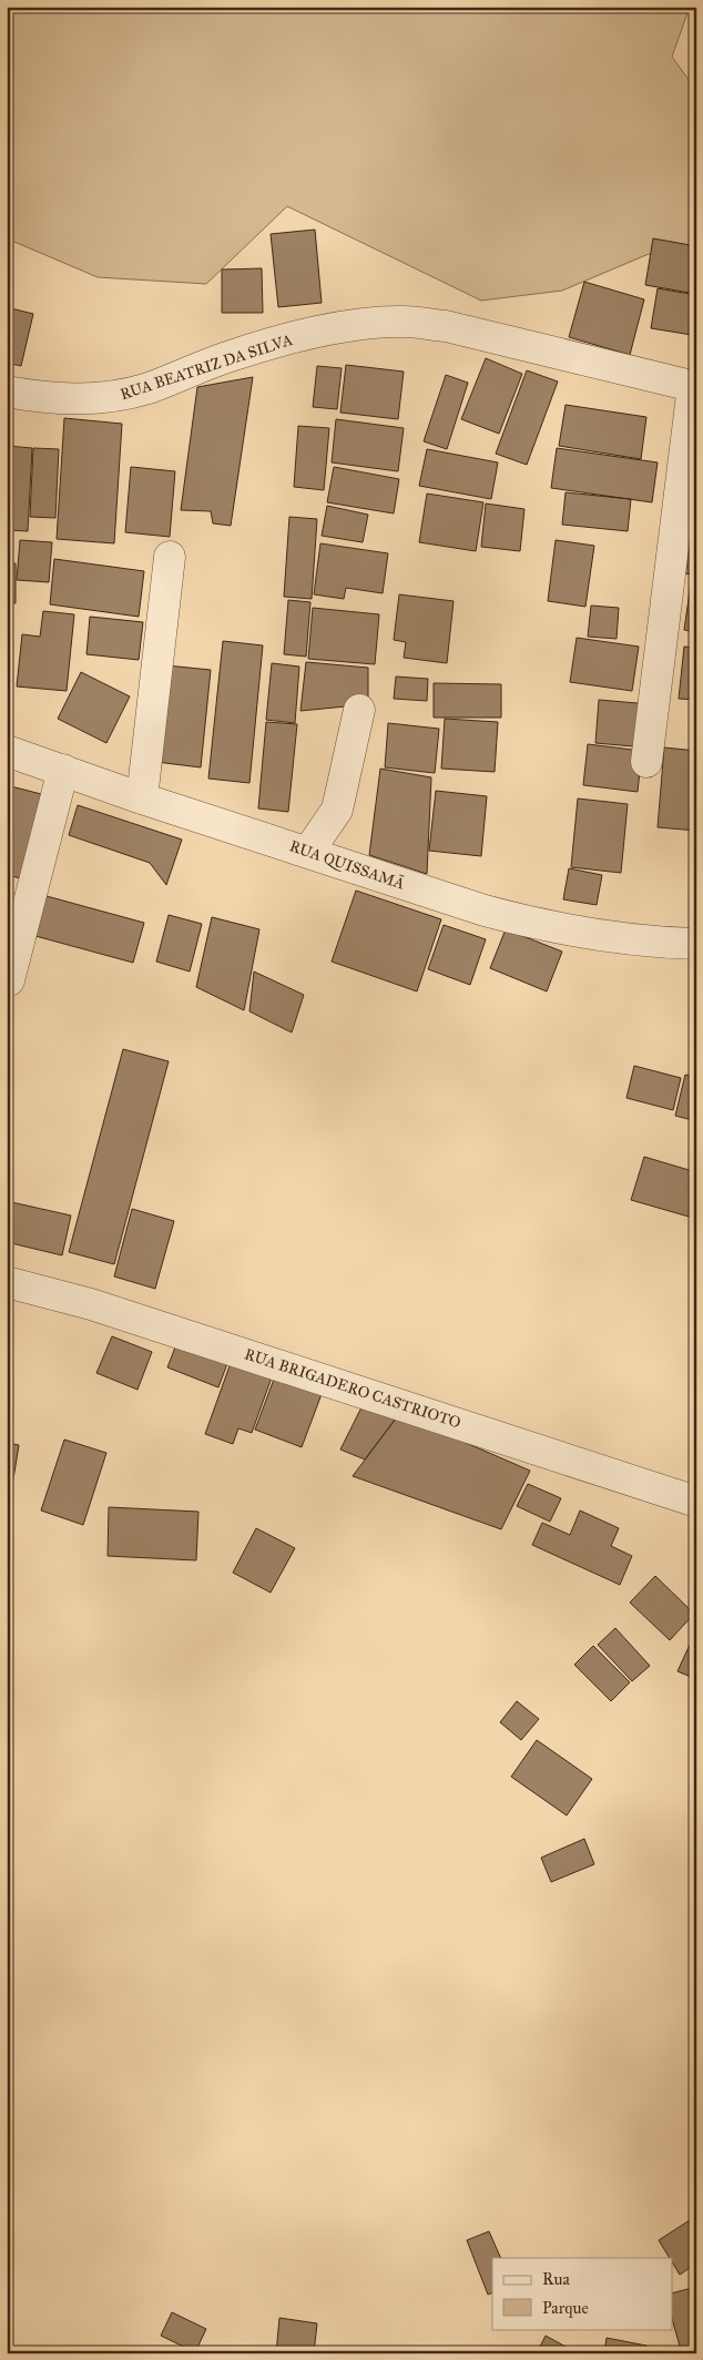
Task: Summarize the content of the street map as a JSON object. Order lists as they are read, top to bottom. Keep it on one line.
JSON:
{"streets":{"street":["RUA BEATRIZ DA SILVA","RUA QUISSAMÃ","RUA BRIGADERO CASTRIOTO"]},"legend":["Rua","Parque"]}
